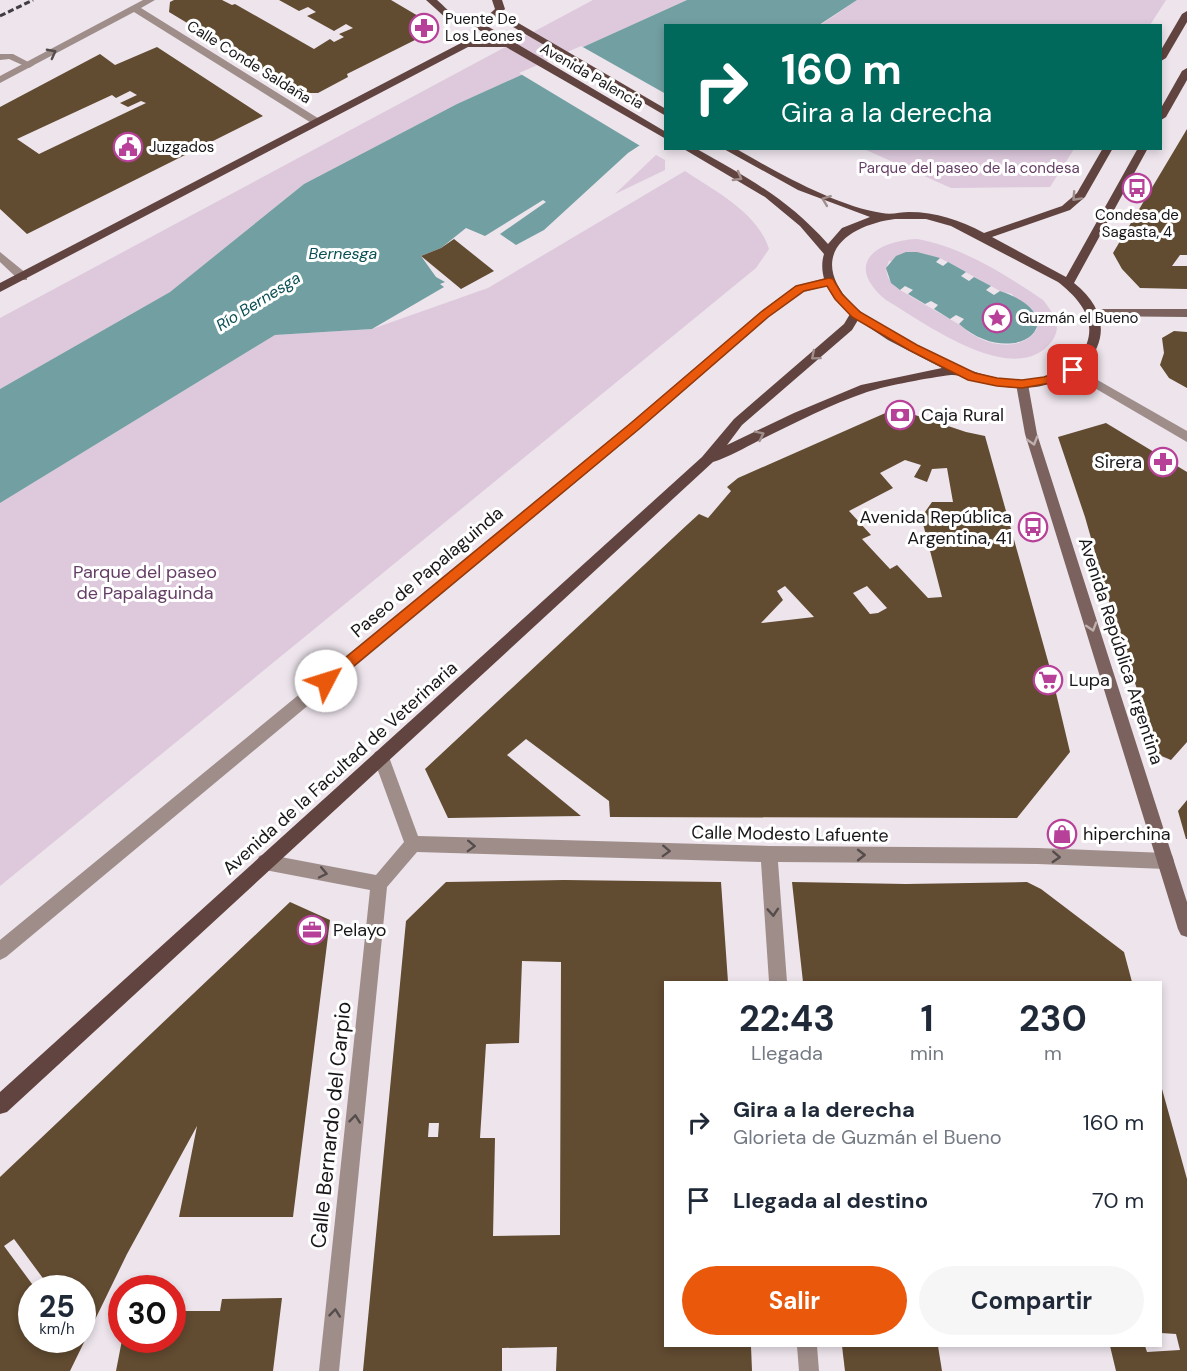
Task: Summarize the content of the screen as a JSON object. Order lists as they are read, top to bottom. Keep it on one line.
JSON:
{"streets":{"main road":["Avenida Palencia","Avenida de la Facultad de Veterinaria"],"street":["Calle Conde Saldaña","Paseo de Papalaguinda","Avenida República Argentina","Calle Modesto Lafuente","Calle Bernardo del Carpio"]},"crossings":[["Avenida República Argentina","Calle Modesto Lafuente"]],"one_way":["Avenida República Argentina","Calle Modesto Lafuente","Calle Bernardo del Carpio"],"water":["Bernesga","Río Bernesga"],"parks":["Parque del paseo de la condesa","Parque del paseo de Papalaguinda"],"places":{"pharmacy":["Puente De Los Leones","Sirera"],"public building":["Juzgados"],"bus stop":["Condesa de Sagasta, 4","Avenida República Argentina, 41"],"place":["Guzmán el Bueno"],"bank":["Caja Rural"],"supermarket":["Lupa"],"shop":["hiperchina"],"office":["Pelayo"]},"page":{"turn":["160 m","Gira a la derecha"],"eta":["22:43","Llegada","1","min","230","m"],"list":[{"name":"Gira a la derecha","note":"Glorieta de Guzmán el Bueno","value":"160 m"},{"name":"Llegada al destino","value":"70 m"}],"buttons":["Salir","Compartir"],"speed":"25 km/h","limit":"30"}}
